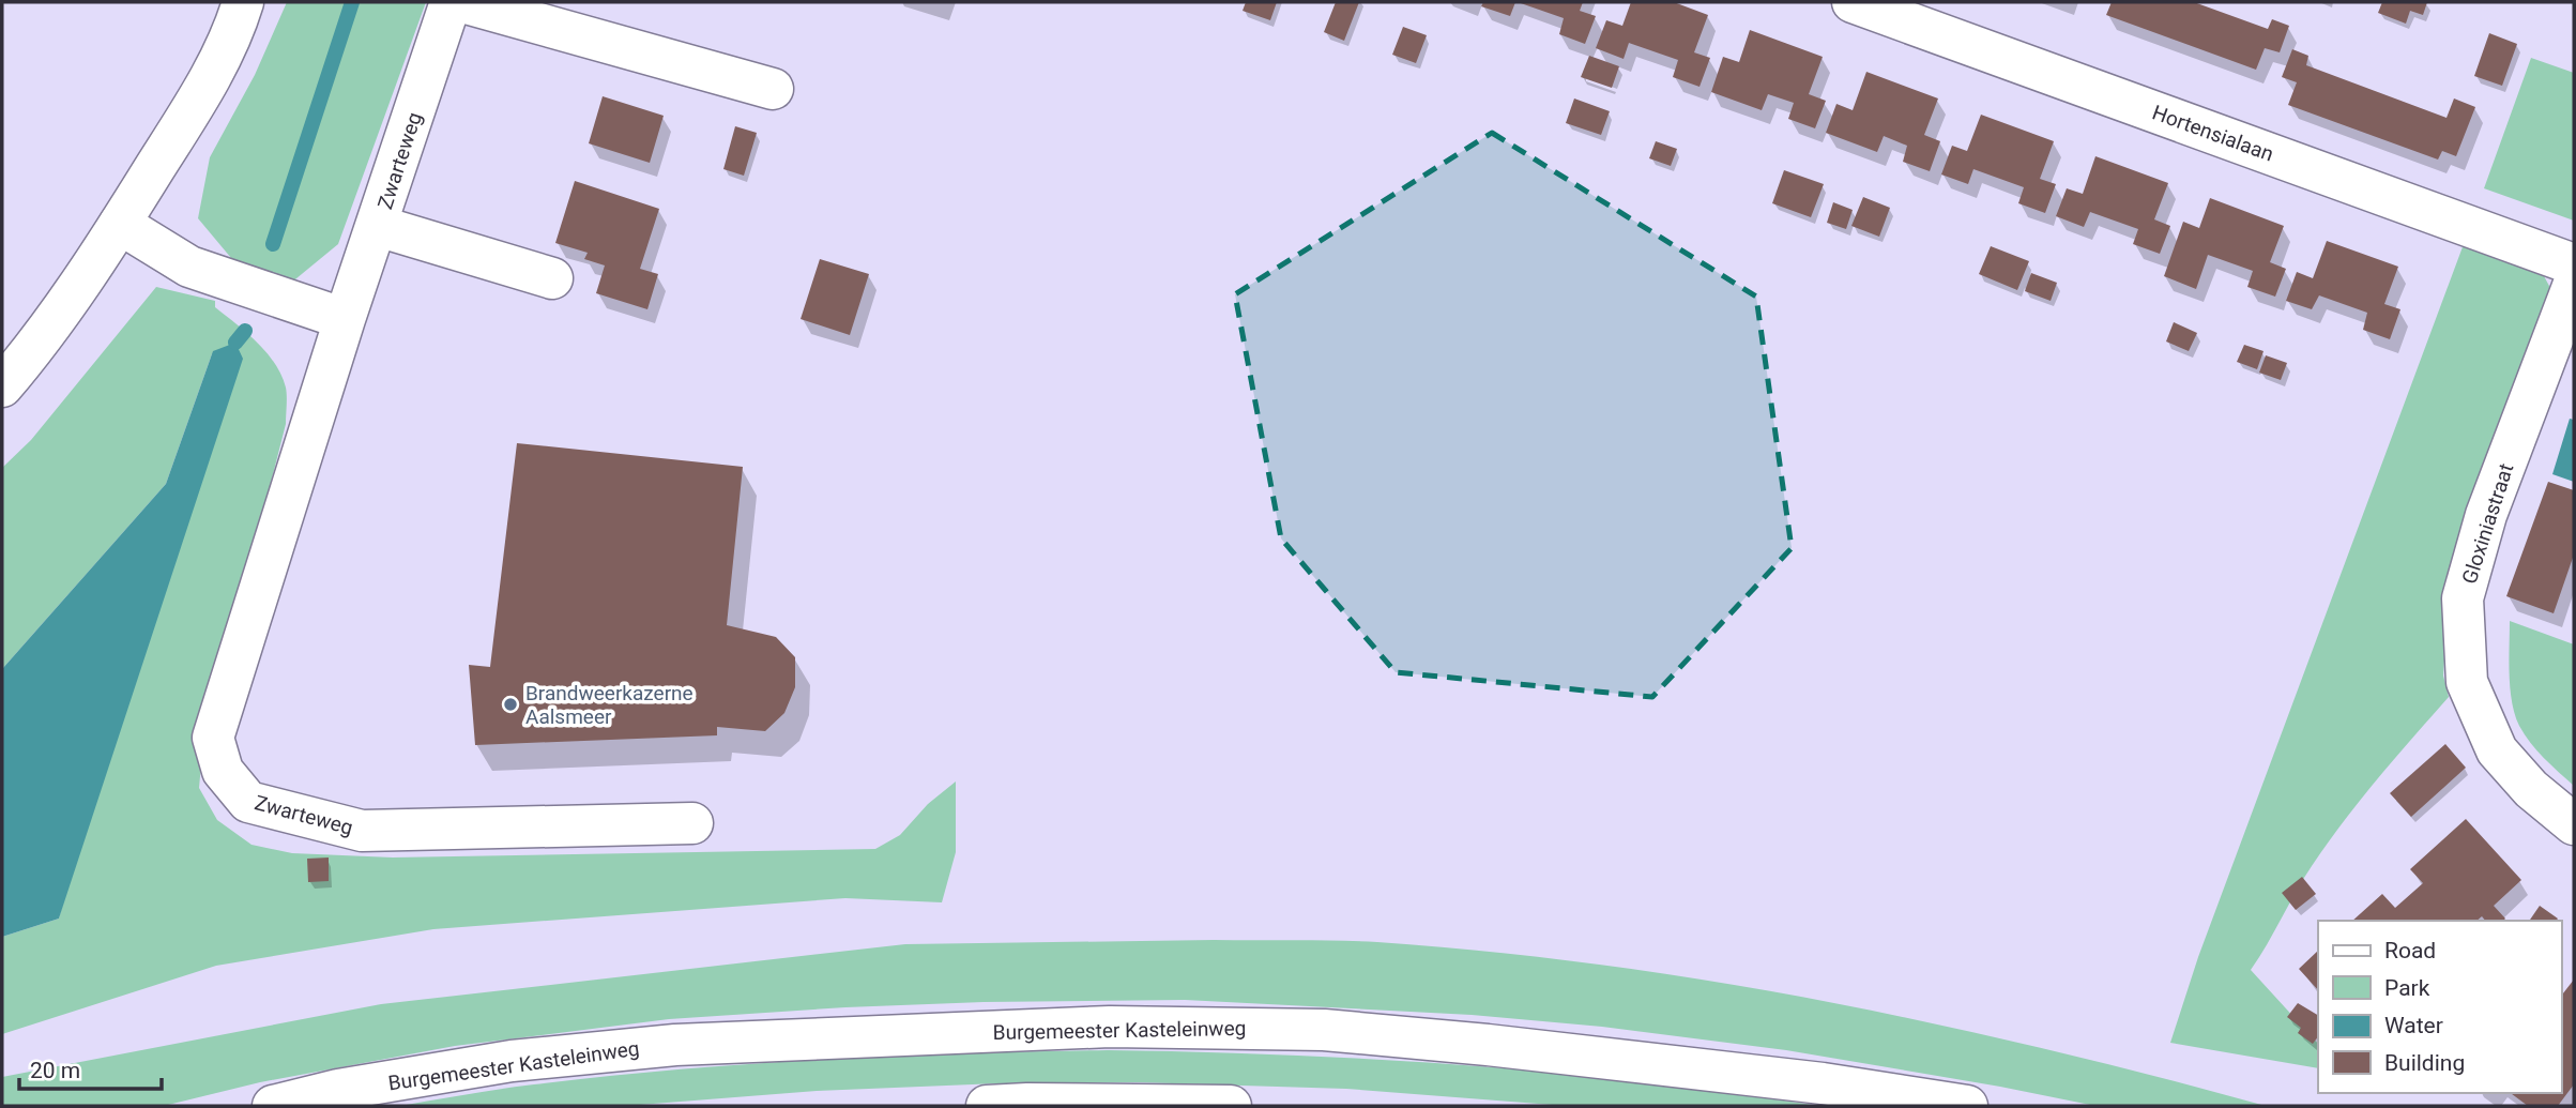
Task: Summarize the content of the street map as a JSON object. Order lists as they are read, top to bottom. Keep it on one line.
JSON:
{"streets":{"street":["Hortensialaan","Zwarteweg","Gloxiniastraat","Burgemeester Kasteleinweg"]},"places":["Brandweerkazerne Aalsmeer"],"legend":["Road","Park","Water","Building"],"scale_bar":"20 m"}
